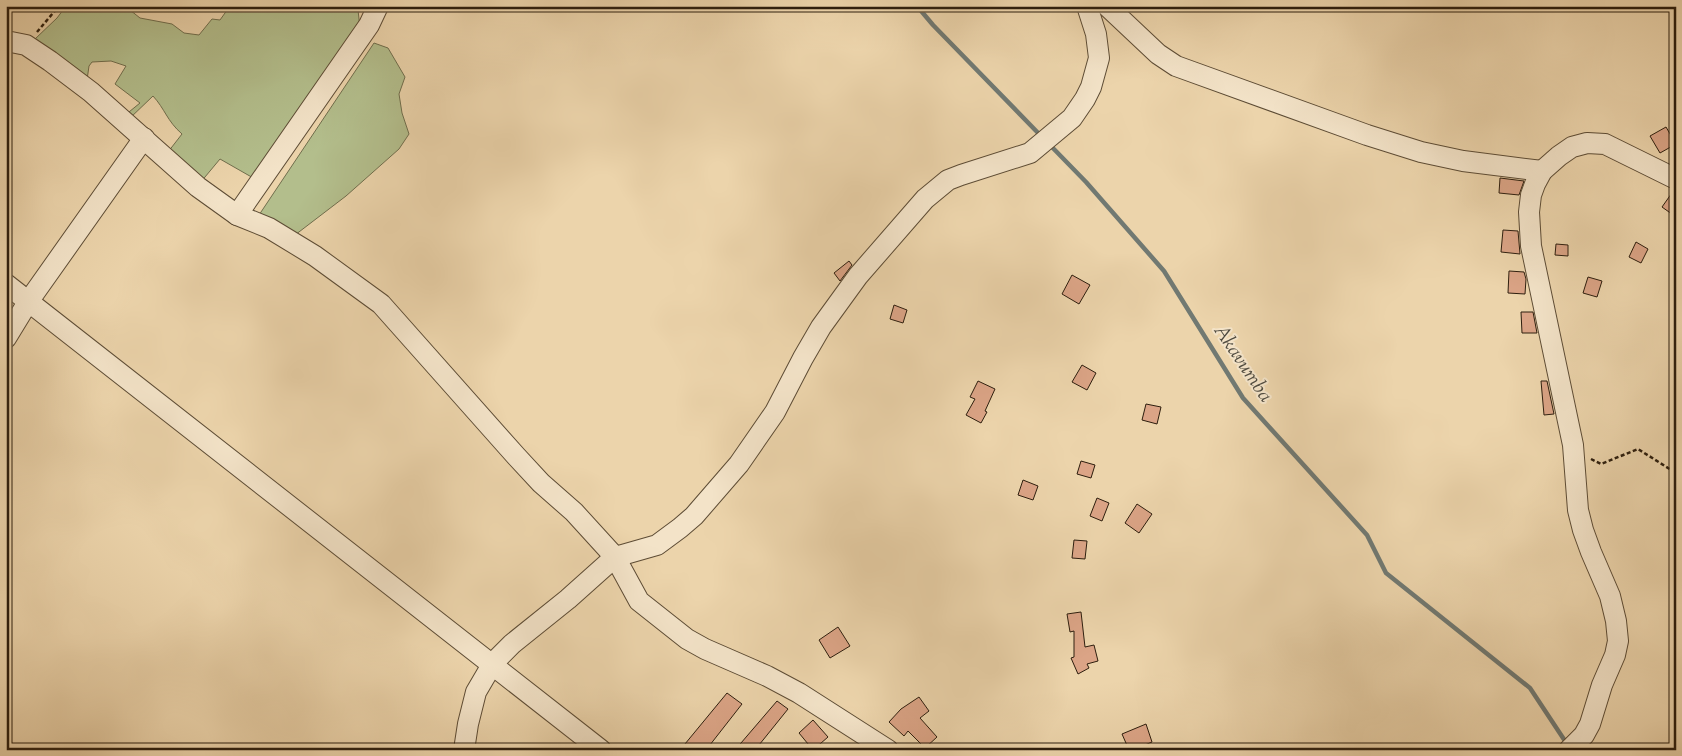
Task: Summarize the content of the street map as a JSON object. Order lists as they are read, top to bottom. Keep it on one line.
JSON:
{"water":["Akavumba"]}
